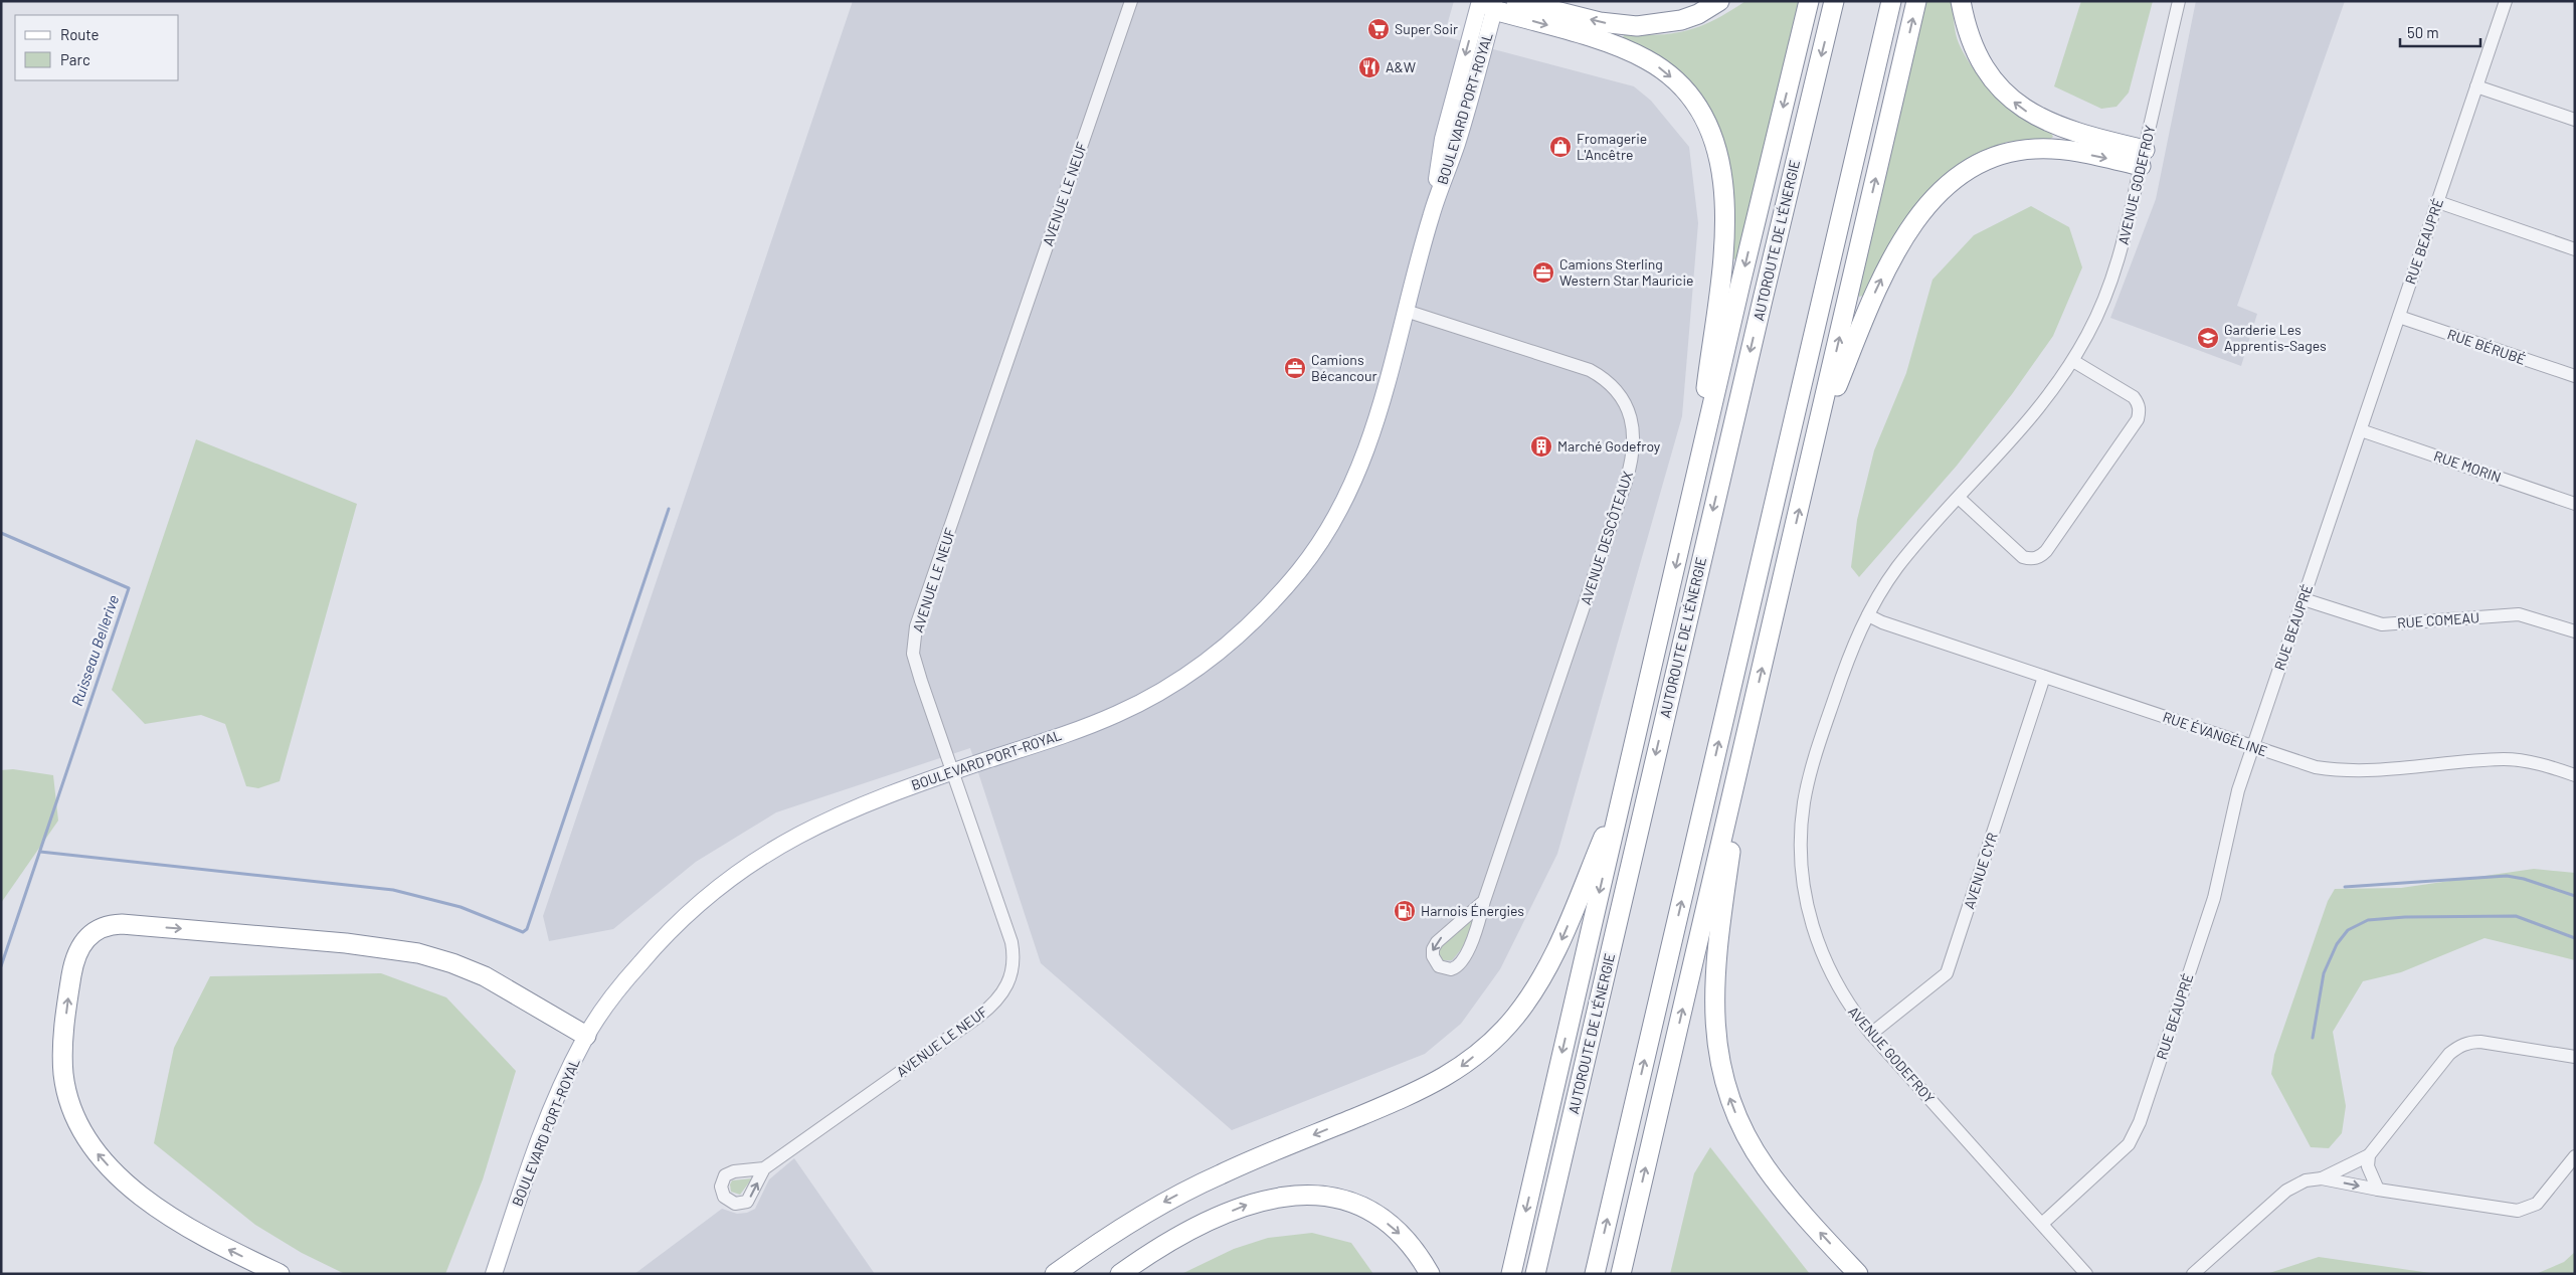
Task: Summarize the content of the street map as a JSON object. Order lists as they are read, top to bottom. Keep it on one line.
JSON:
{"streets":{"highway":["AUTOROUTE DE L'ÉNERGIE"],"main road":["BOULEVARD PORT-ROYAL"],"street":["AVENUE GODEFROY","AVENUE LE NEUF","RUE BEAUPRÉ","RUE BÉRUBÉ","RUE MORIN","AVENUE DESCÔTEAUX","RUE COMEAU","RUE ÉVANGÉLINE","AVENUE CYR"]},"crossings":[["BOULEVARD PORT-ROYAL","AVENUE LE NEUF"],["BOULEVARD PORT-ROYAL","AVENUE DESCÔTEAUX"],["AVENUE GODEFROY","RUE BEAUPRÉ"],["AVENUE GODEFROY","RUE ÉVANGÉLINE"],["AVENUE GODEFROY","AVENUE CYR"],["RUE BEAUPRÉ","RUE BÉRUBÉ"],["RUE BEAUPRÉ","RUE MORIN"],["RUE BEAUPRÉ","RUE COMEAU"],["RUE BEAUPRÉ","RUE ÉVANGÉLINE"],["RUE ÉVANGÉLINE","AVENUE CYR"]],"water":["Ruisseau Bellerive"],"places":{"supermarket":["Super Soir"],"restaurant":["A&W"],"shop":["Fromagerie L'Ancêtre"],"office":["Camions Sterling Western Star Mauricie","Camions Bécancour"],"school or university":["Garderie Les Apprentis-Sages"],"building":["Marché Godefroy"],"fuel station":["Harnois Énergies"]},"legend":["Route","Parc"],"scale_bar":"50 m"}
